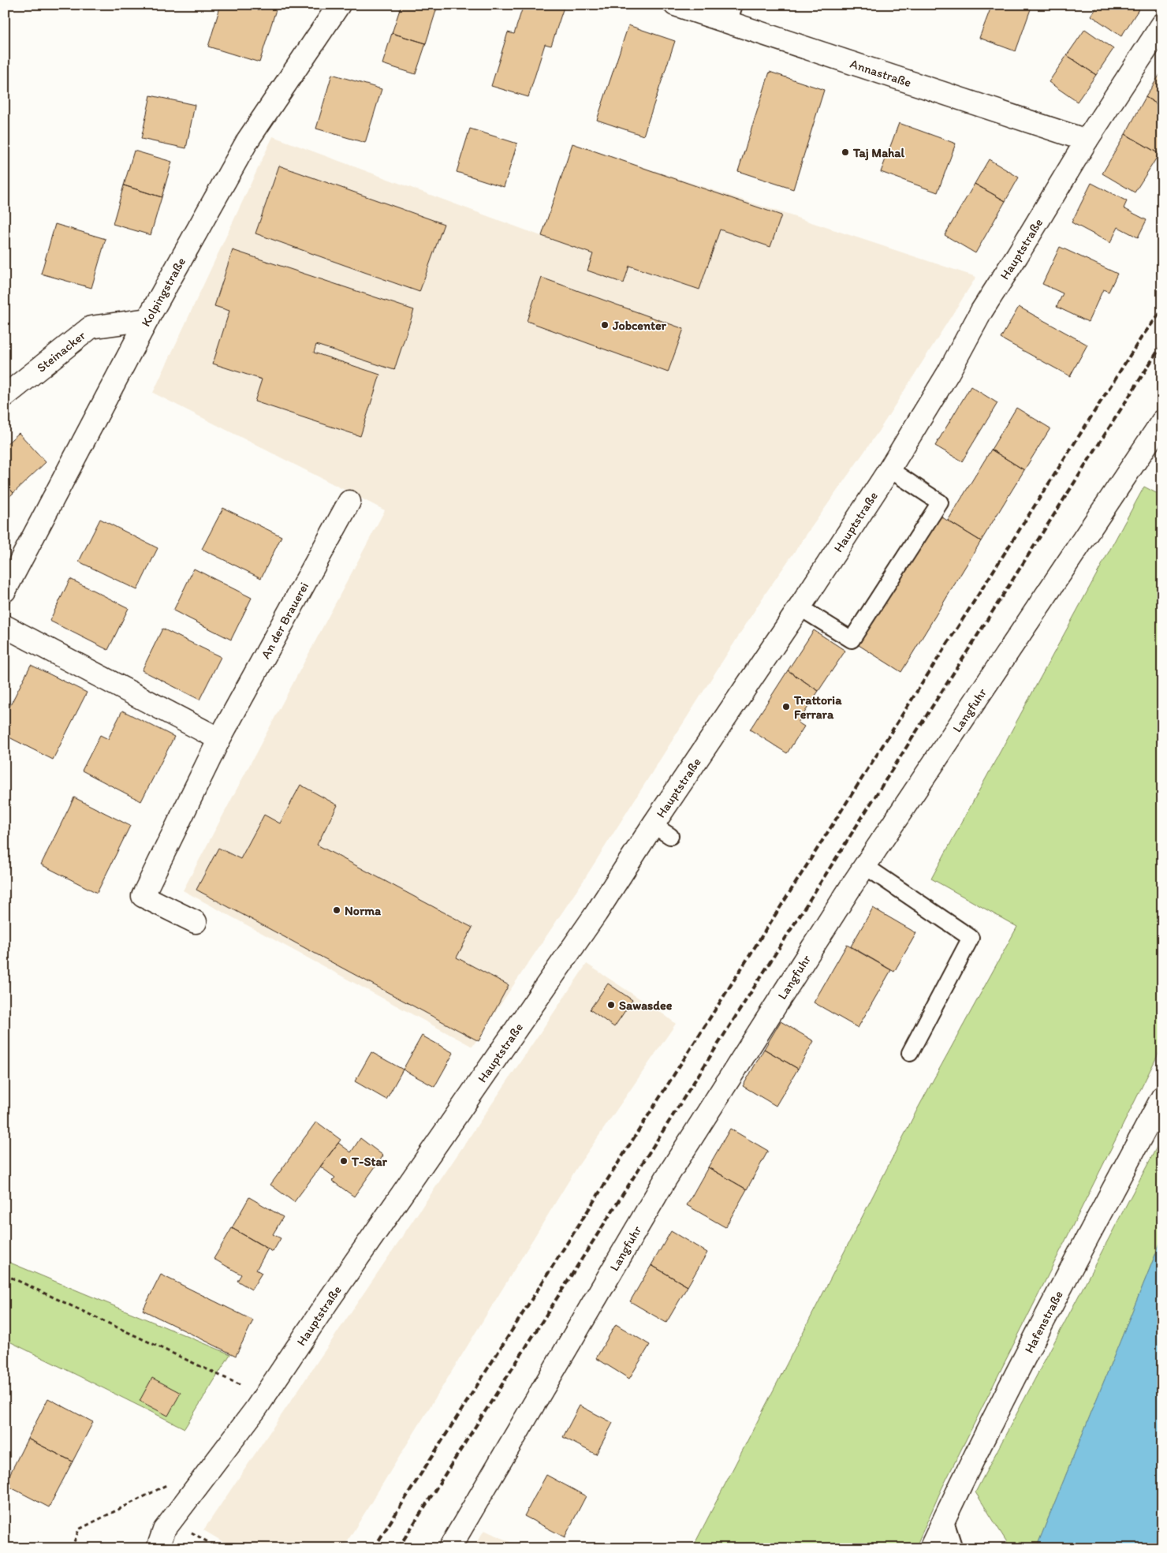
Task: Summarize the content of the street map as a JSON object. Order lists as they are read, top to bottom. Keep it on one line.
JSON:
{"streets":{"street":["Annastraße","Hauptstraße","Kolpingstraße","Steinacker","An der Brauerei","Langfuhr","Hafenstraße"]},"crossings":[["Annastraße","Hauptstraße"],["Kolpingstraße","Steinacker"]],"places":["Taj Mahal","Jobcenter","Trattoria Ferrara","Norma","Sawasdee","T-Star"]}
